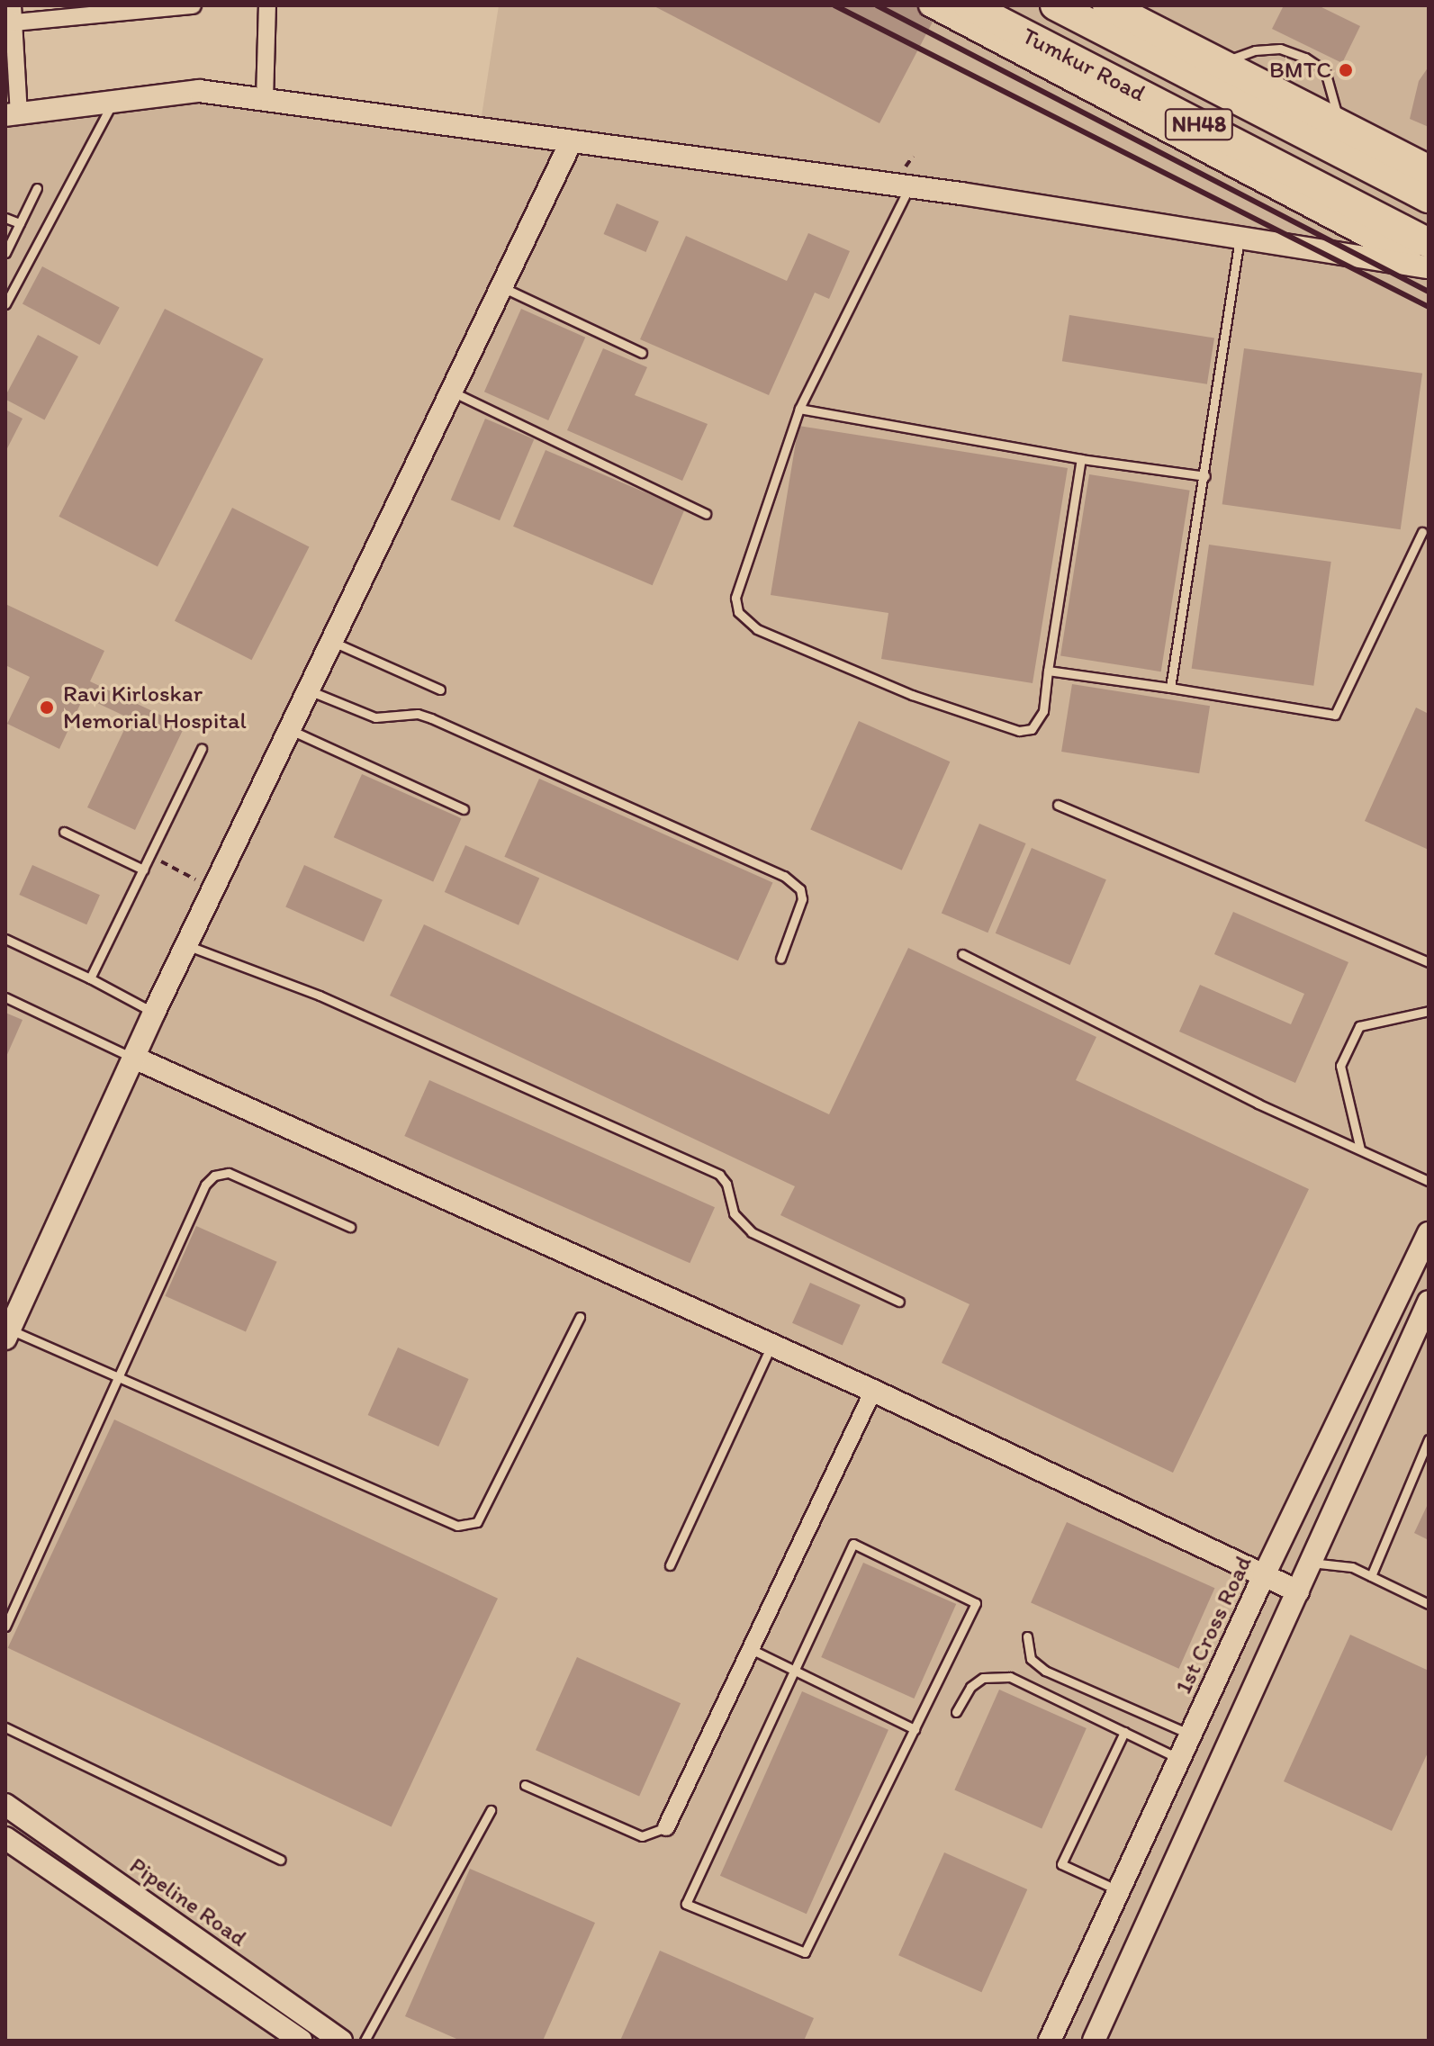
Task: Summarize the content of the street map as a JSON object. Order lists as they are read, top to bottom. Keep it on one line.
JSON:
{"streets":{"highway":["Tumkur Road","NH48"],"street":["1st Cross Road","Pipeline Road"]},"places":["BMTC","Ravi Kirloskar Memorial Hospital"]}
